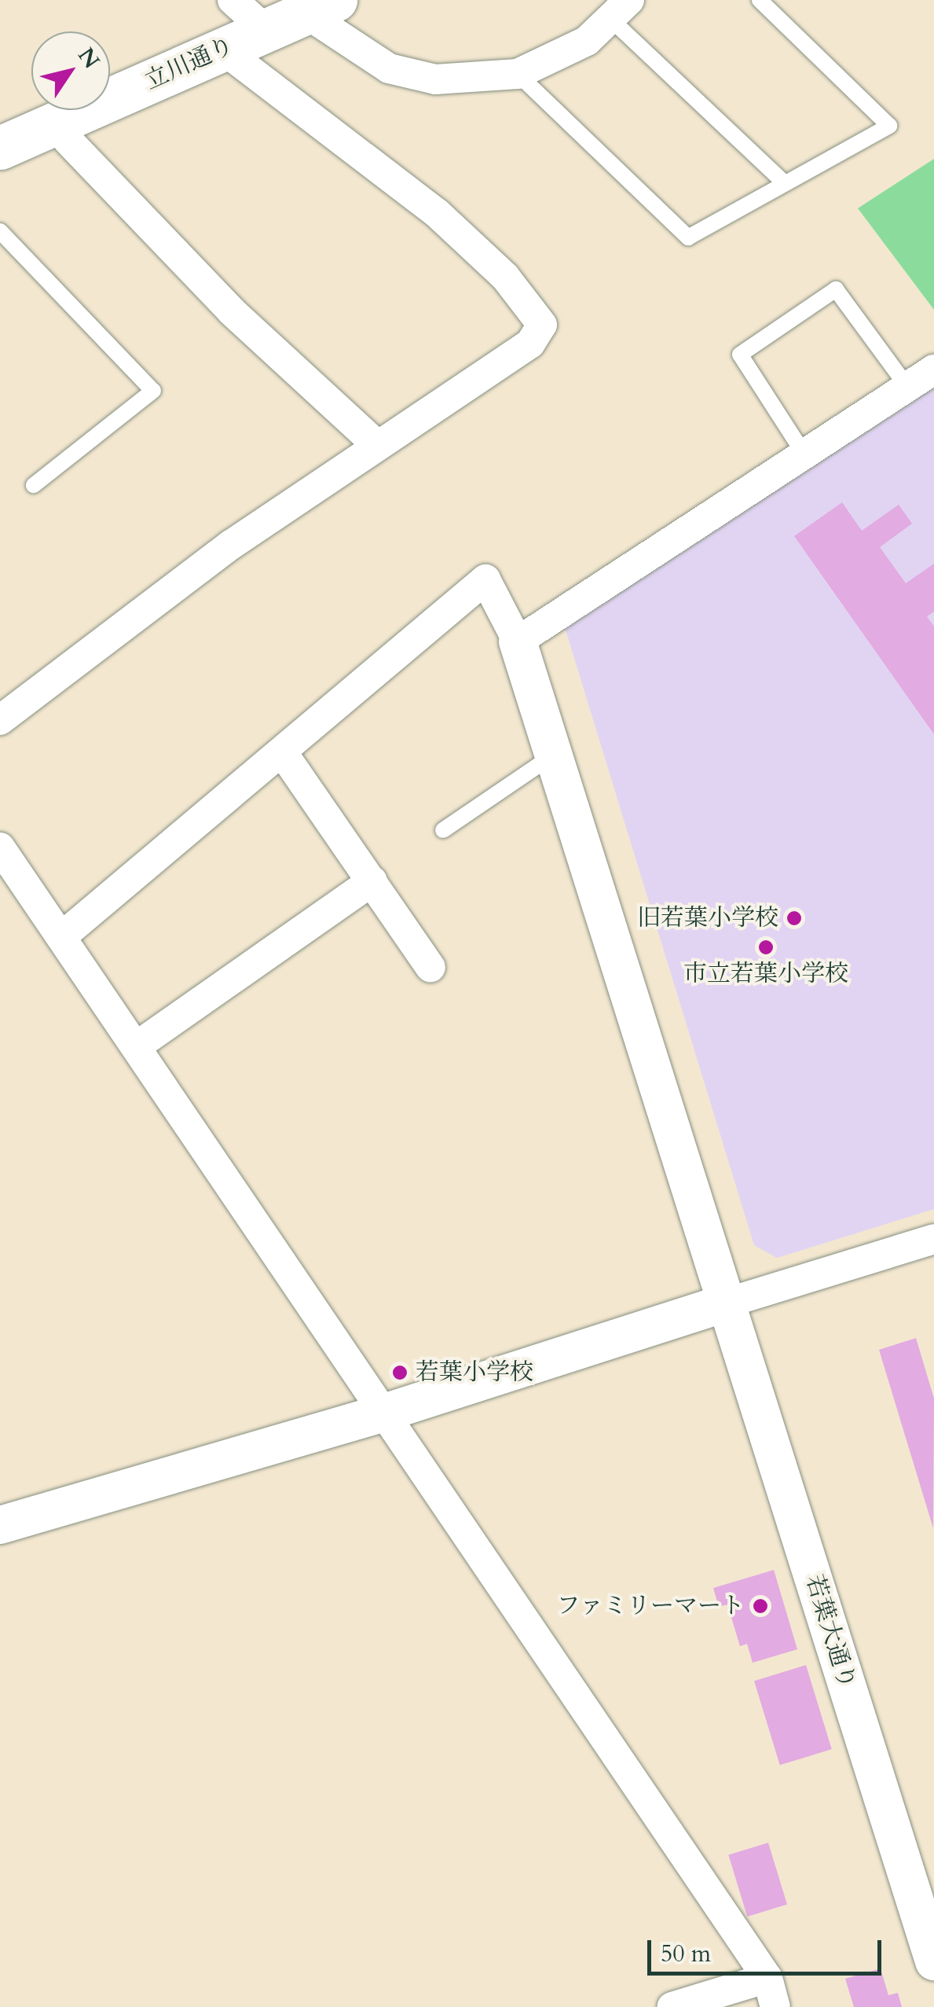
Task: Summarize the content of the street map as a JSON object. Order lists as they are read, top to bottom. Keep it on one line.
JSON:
{"streets":{"main road":["立川通り"],"street":["若葉大通り"]},"places":["旧若葉小学校","市立若葉小学校","若葉小学校","ファミリーマート"],"scale_bar":"50 m","north":"top right"}
